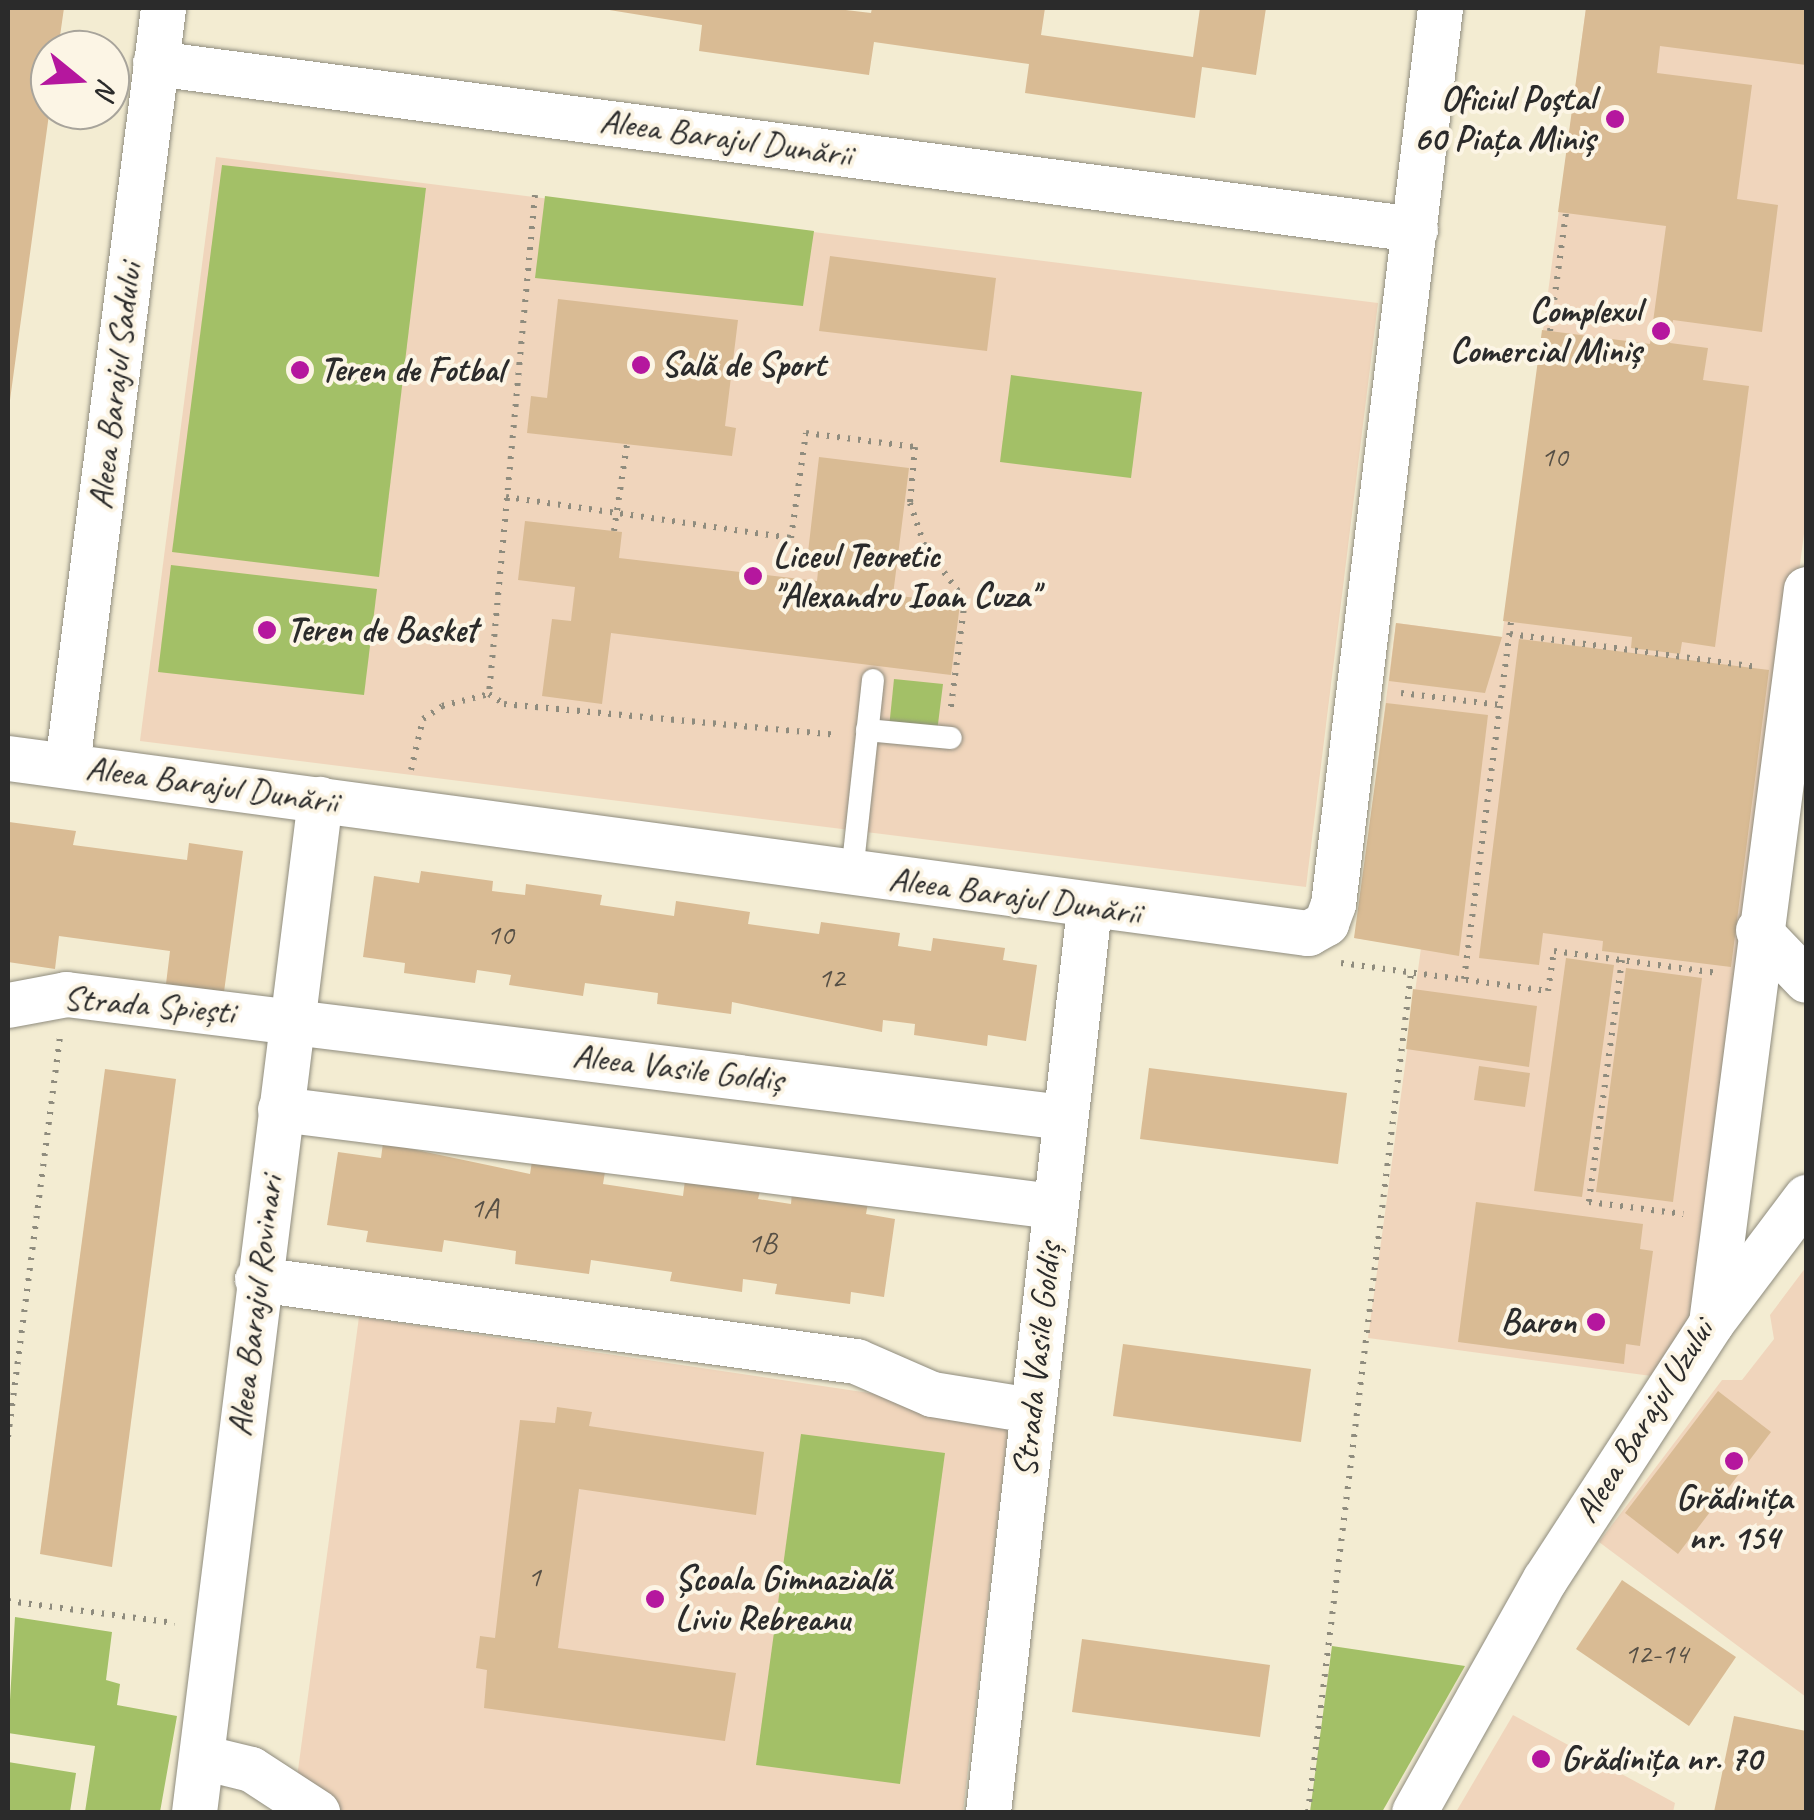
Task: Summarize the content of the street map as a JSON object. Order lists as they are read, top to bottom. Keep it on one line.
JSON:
{"streets":{"street":["Aleea Barajul Dunării","Aleea Barajul Sadului","Strada Spiești","Aleea Vasile Goldiș","Aleea Barajul Rovinari","Strada Vasile Goldiș","Aleea Barajul Uzului"]},"crossings":[["Aleea Barajul Dunării","Aleea Barajul Sadului"],["Aleea Barajul Dunării","Aleea Barajul Rovinari"],["Aleea Barajul Dunării","Strada Vasile Goldiș"],["Strada Spiești","Aleea Vasile Goldiș"],["Strada Spiești","Aleea Barajul Rovinari"],["Aleea Vasile Goldiș","Aleea Barajul Rovinari"],["Aleea Vasile Goldiș","Strada Vasile Goldiș"]],"places":["Oficiul Poștal 60 Piața Miniș","Complexul Comercial Miniș","Sală de Sport","Teren de Fotbal","Liceul Teoretic \"Alexandru Ioan Cuza\"","Teren de Basket","Baron","Grădinița nr. 154","Școala Gimnazială Liviu Rebreanu","Grădinița nr. 70"],"house_numbers":["10","10","12","1A","1B","1","12-14"],"north":"right"}
